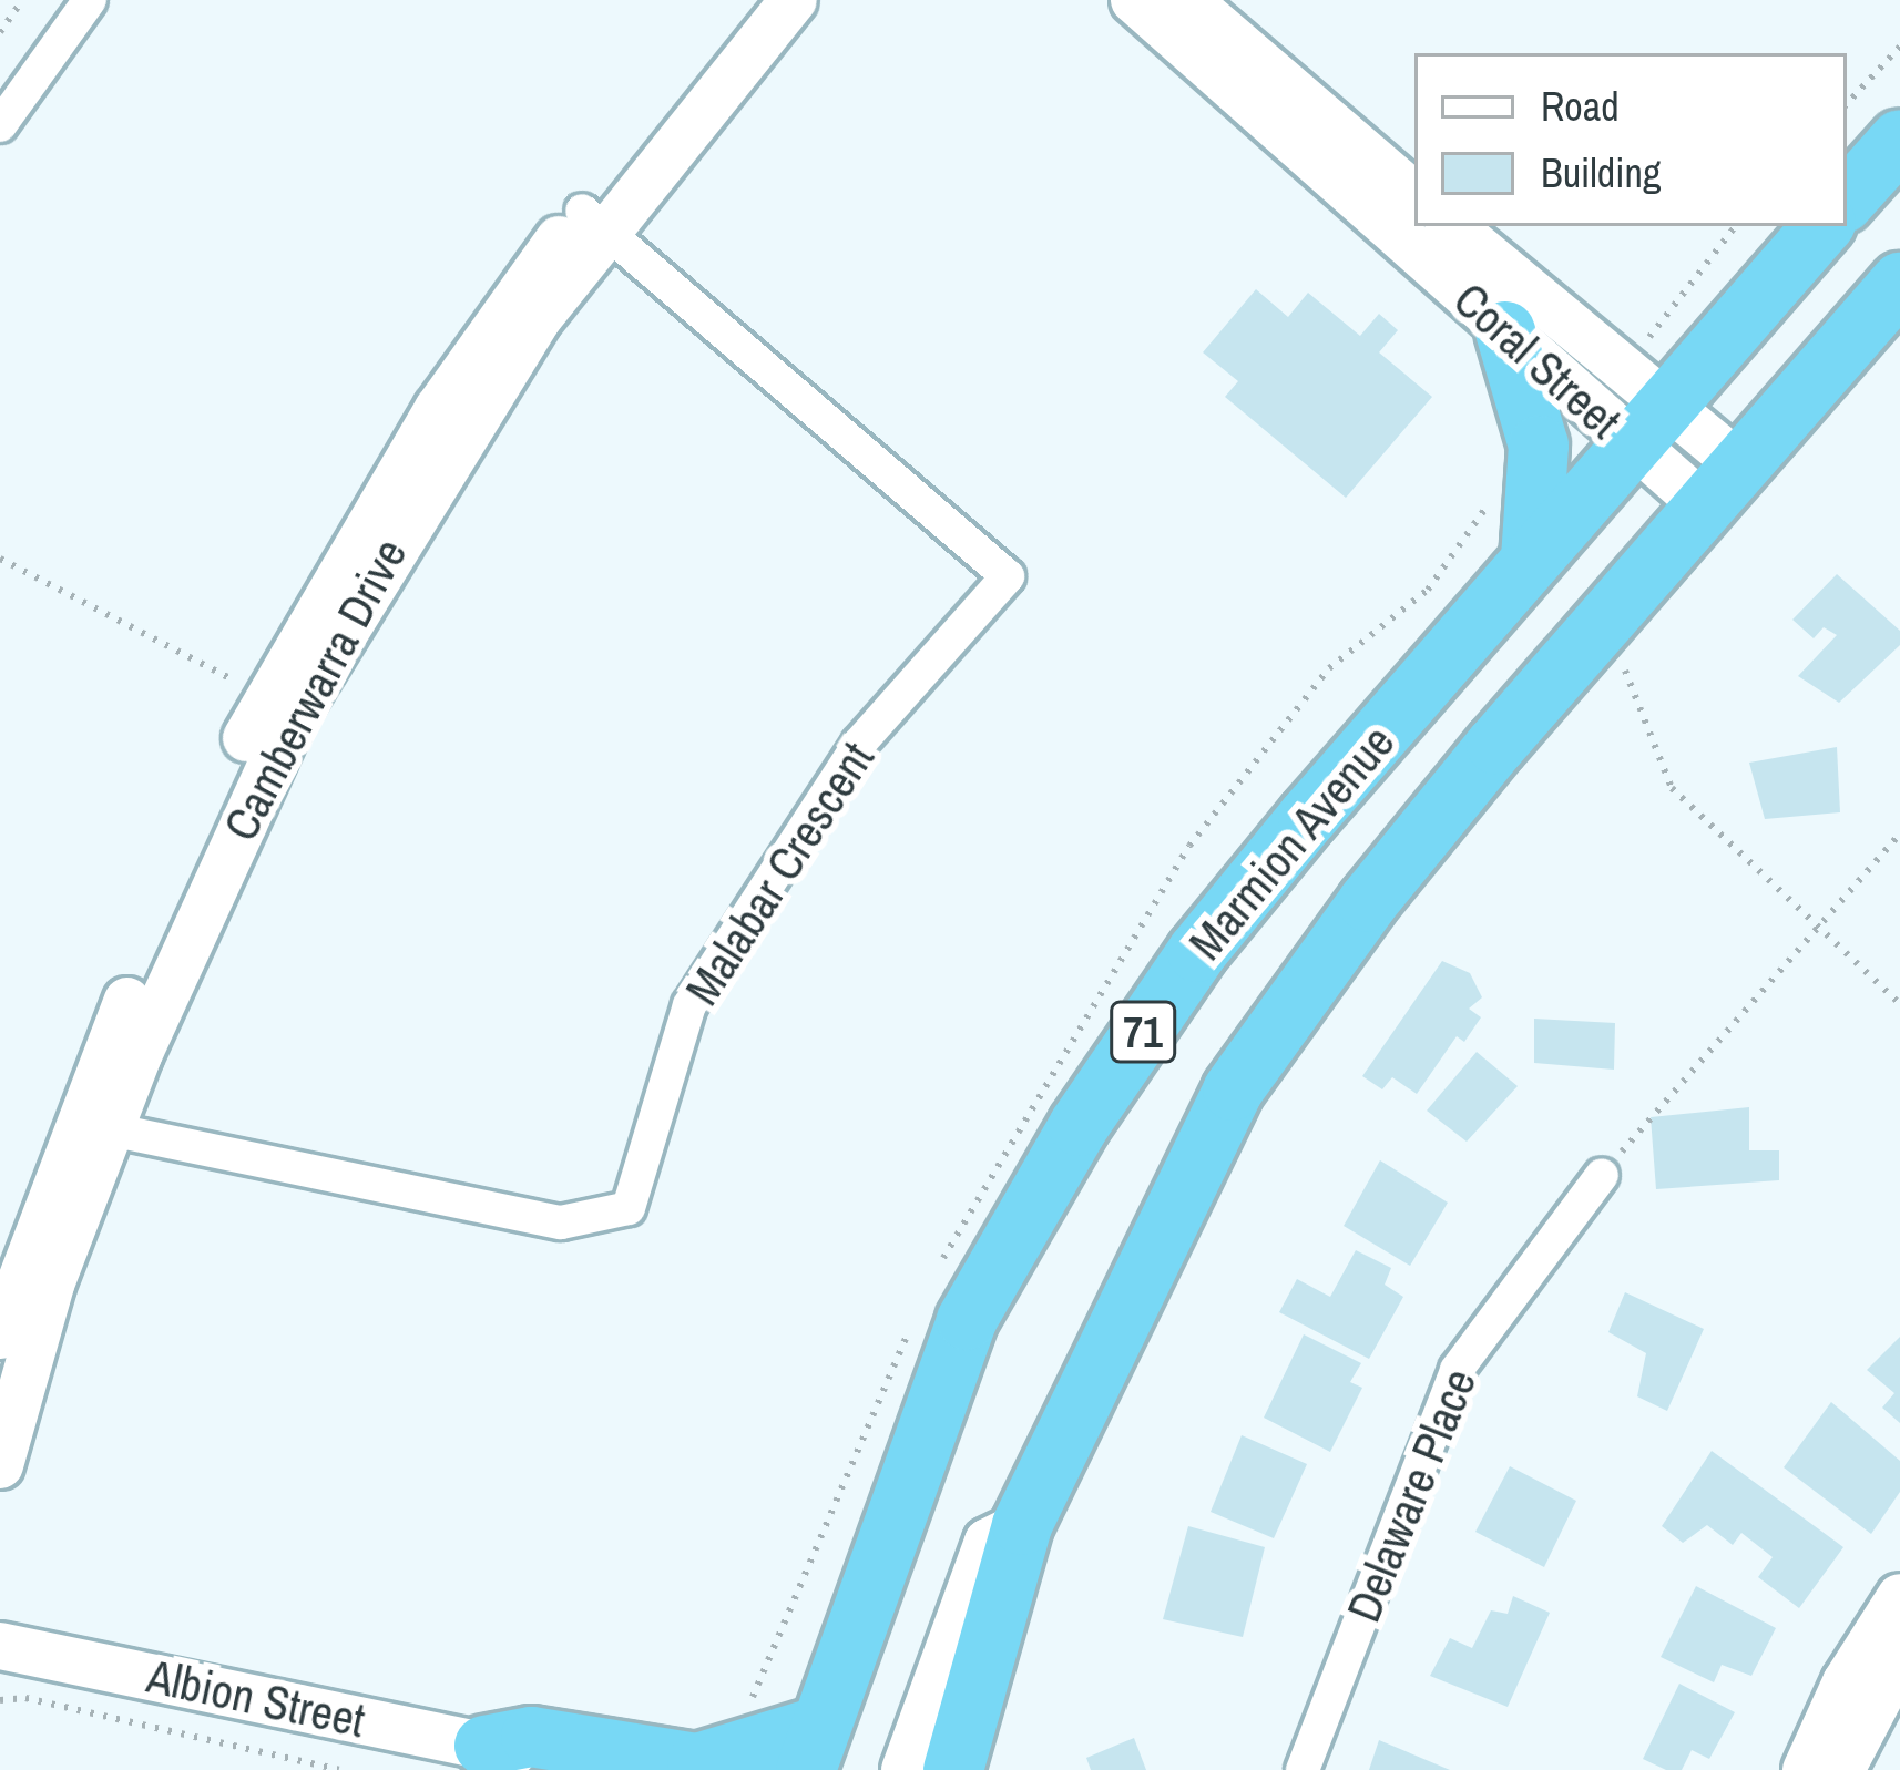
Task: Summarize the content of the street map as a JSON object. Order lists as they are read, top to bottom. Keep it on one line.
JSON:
{"streets":{"highway":["Marmion Avenue","71"],"street":["Coral Street","Camberwarra Drive","Malabar Crescent","Delaware Place","Albion Street"]},"crossings":[["Coral Street","Marmion Avenue"],["Camberwarra Drive","Malabar Crescent"]],"legend":["Road","Building"]}
